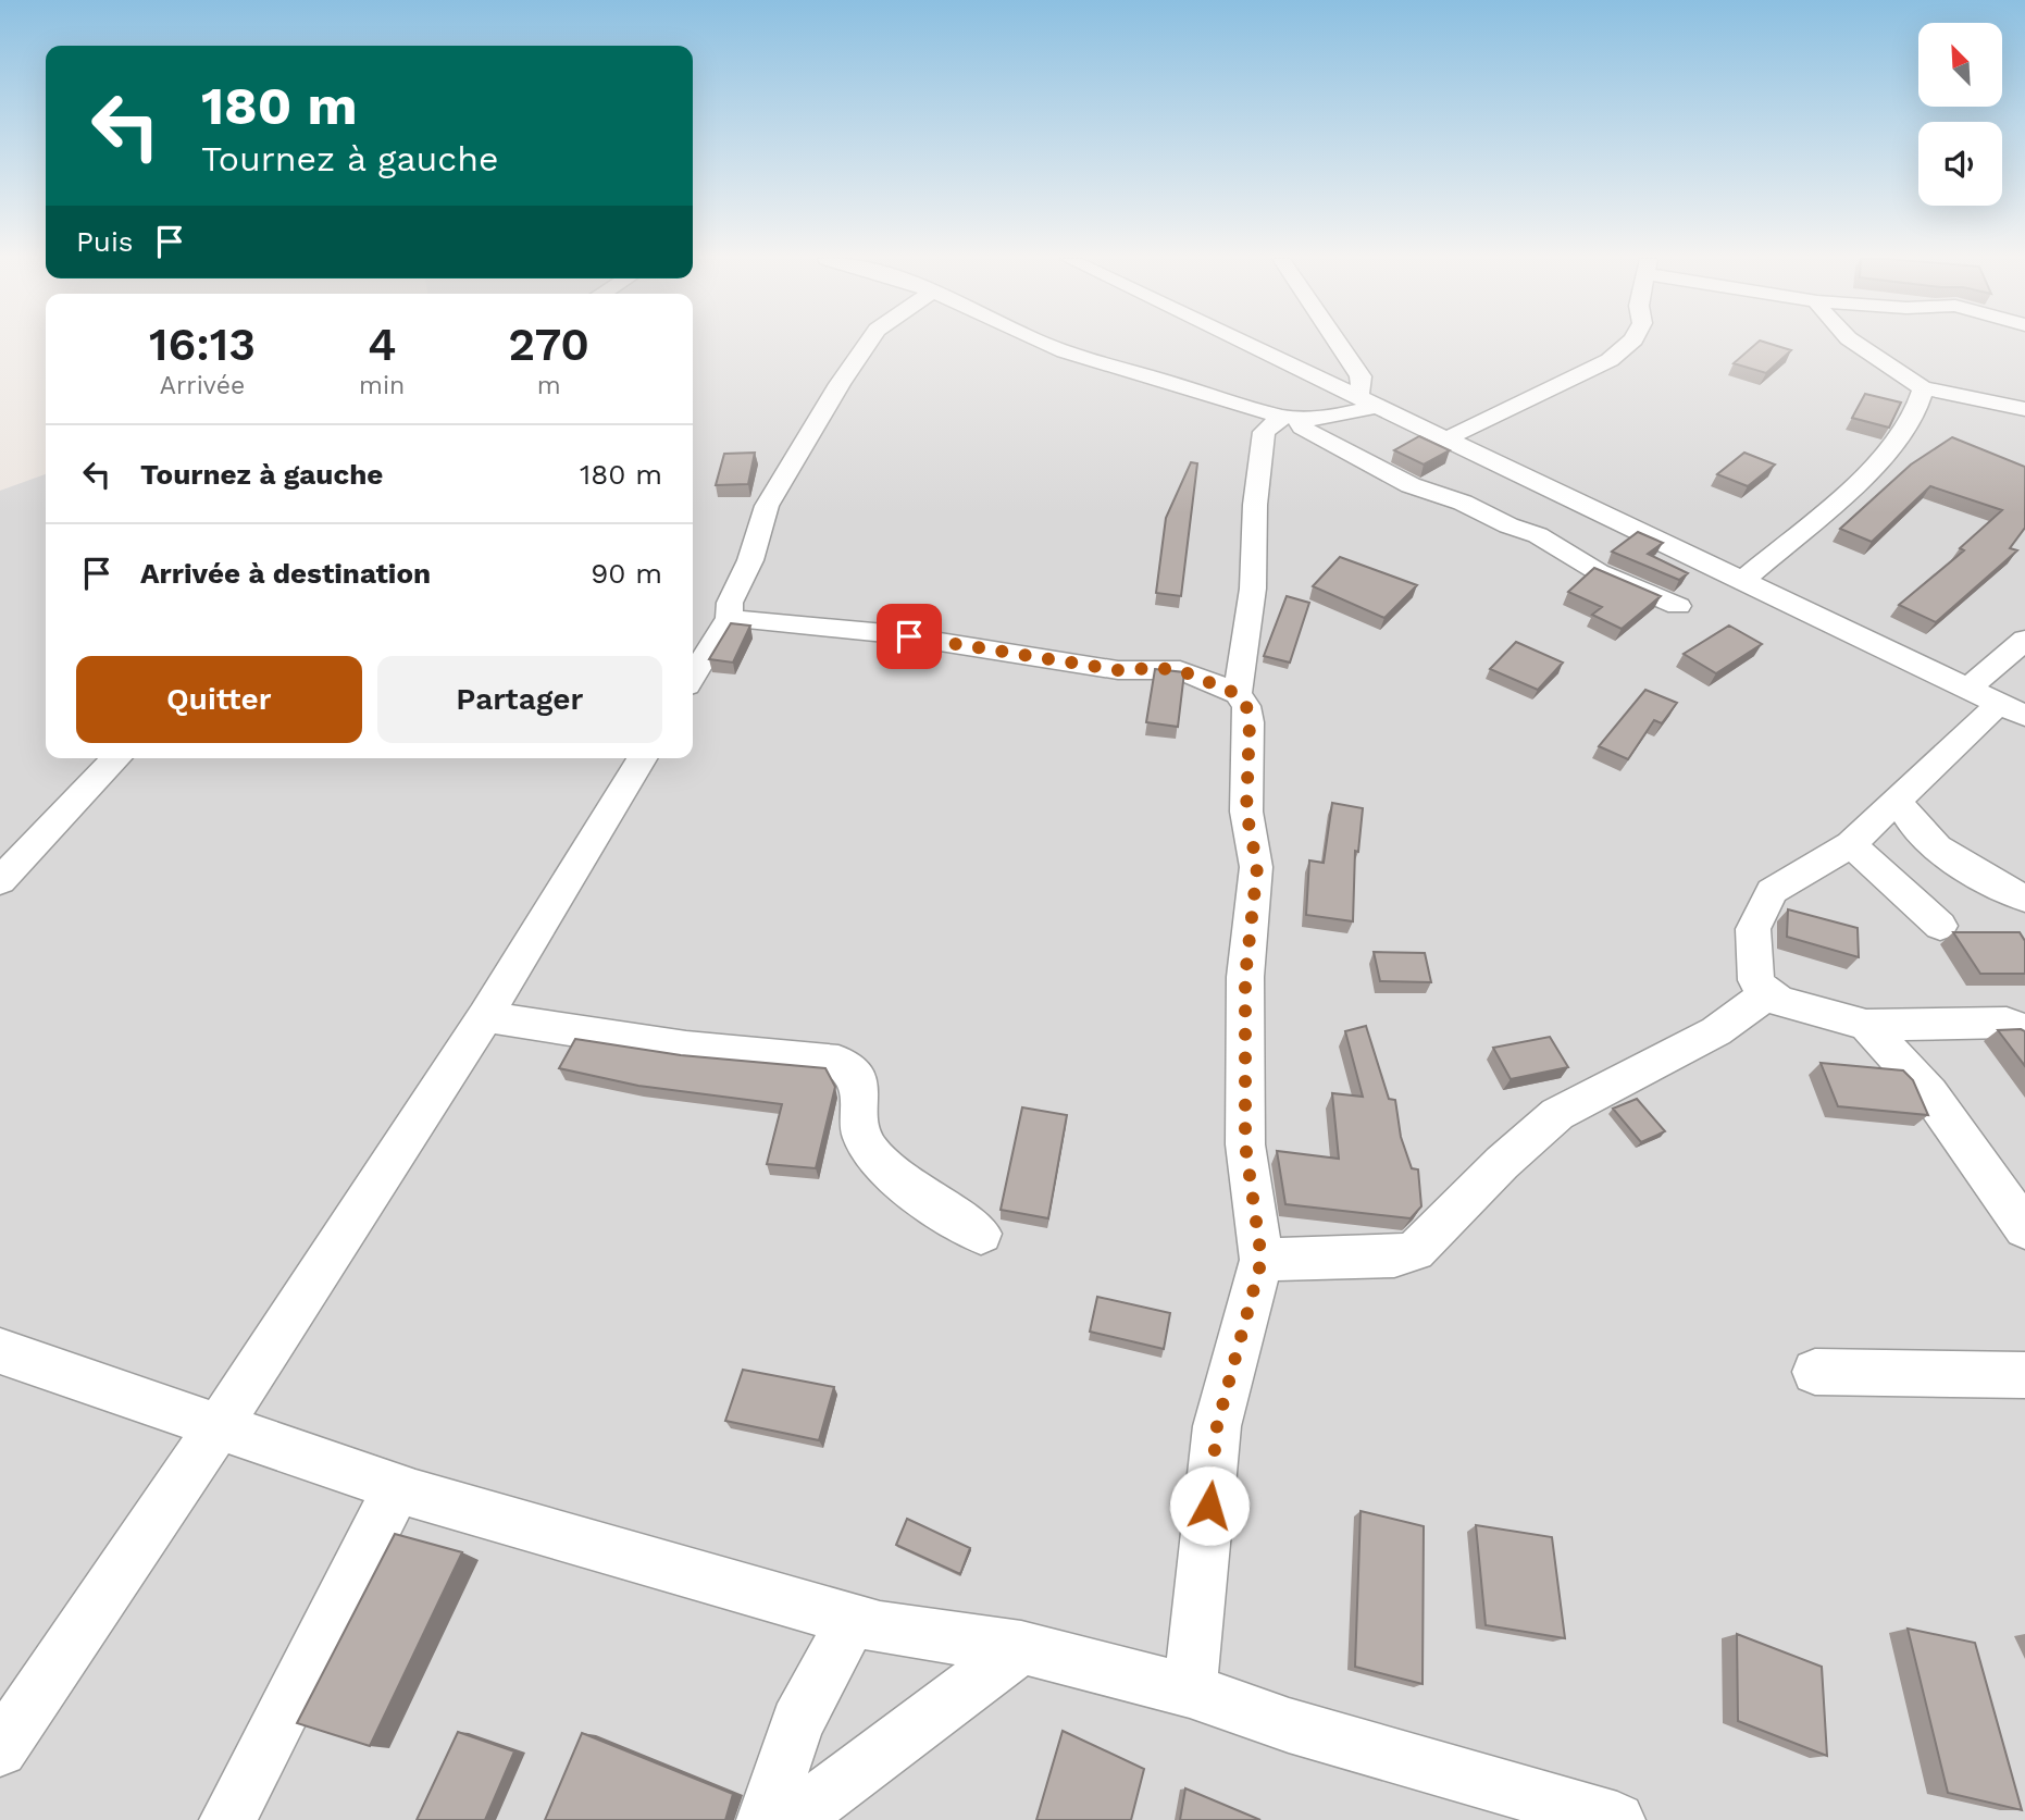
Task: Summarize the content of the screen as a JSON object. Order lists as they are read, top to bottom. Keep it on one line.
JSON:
{"north":"top left","page":{"turn":["180 m","Tournez à gauche"],"then":"Puis","eta":["16:13","Arrivée","4","min","270","m"],"list":[{"name":"Tournez à gauche","value":"180 m"},{"name":"Arrivée à destination","value":"90 m"}],"buttons":["Quitter","Partager"]}}
